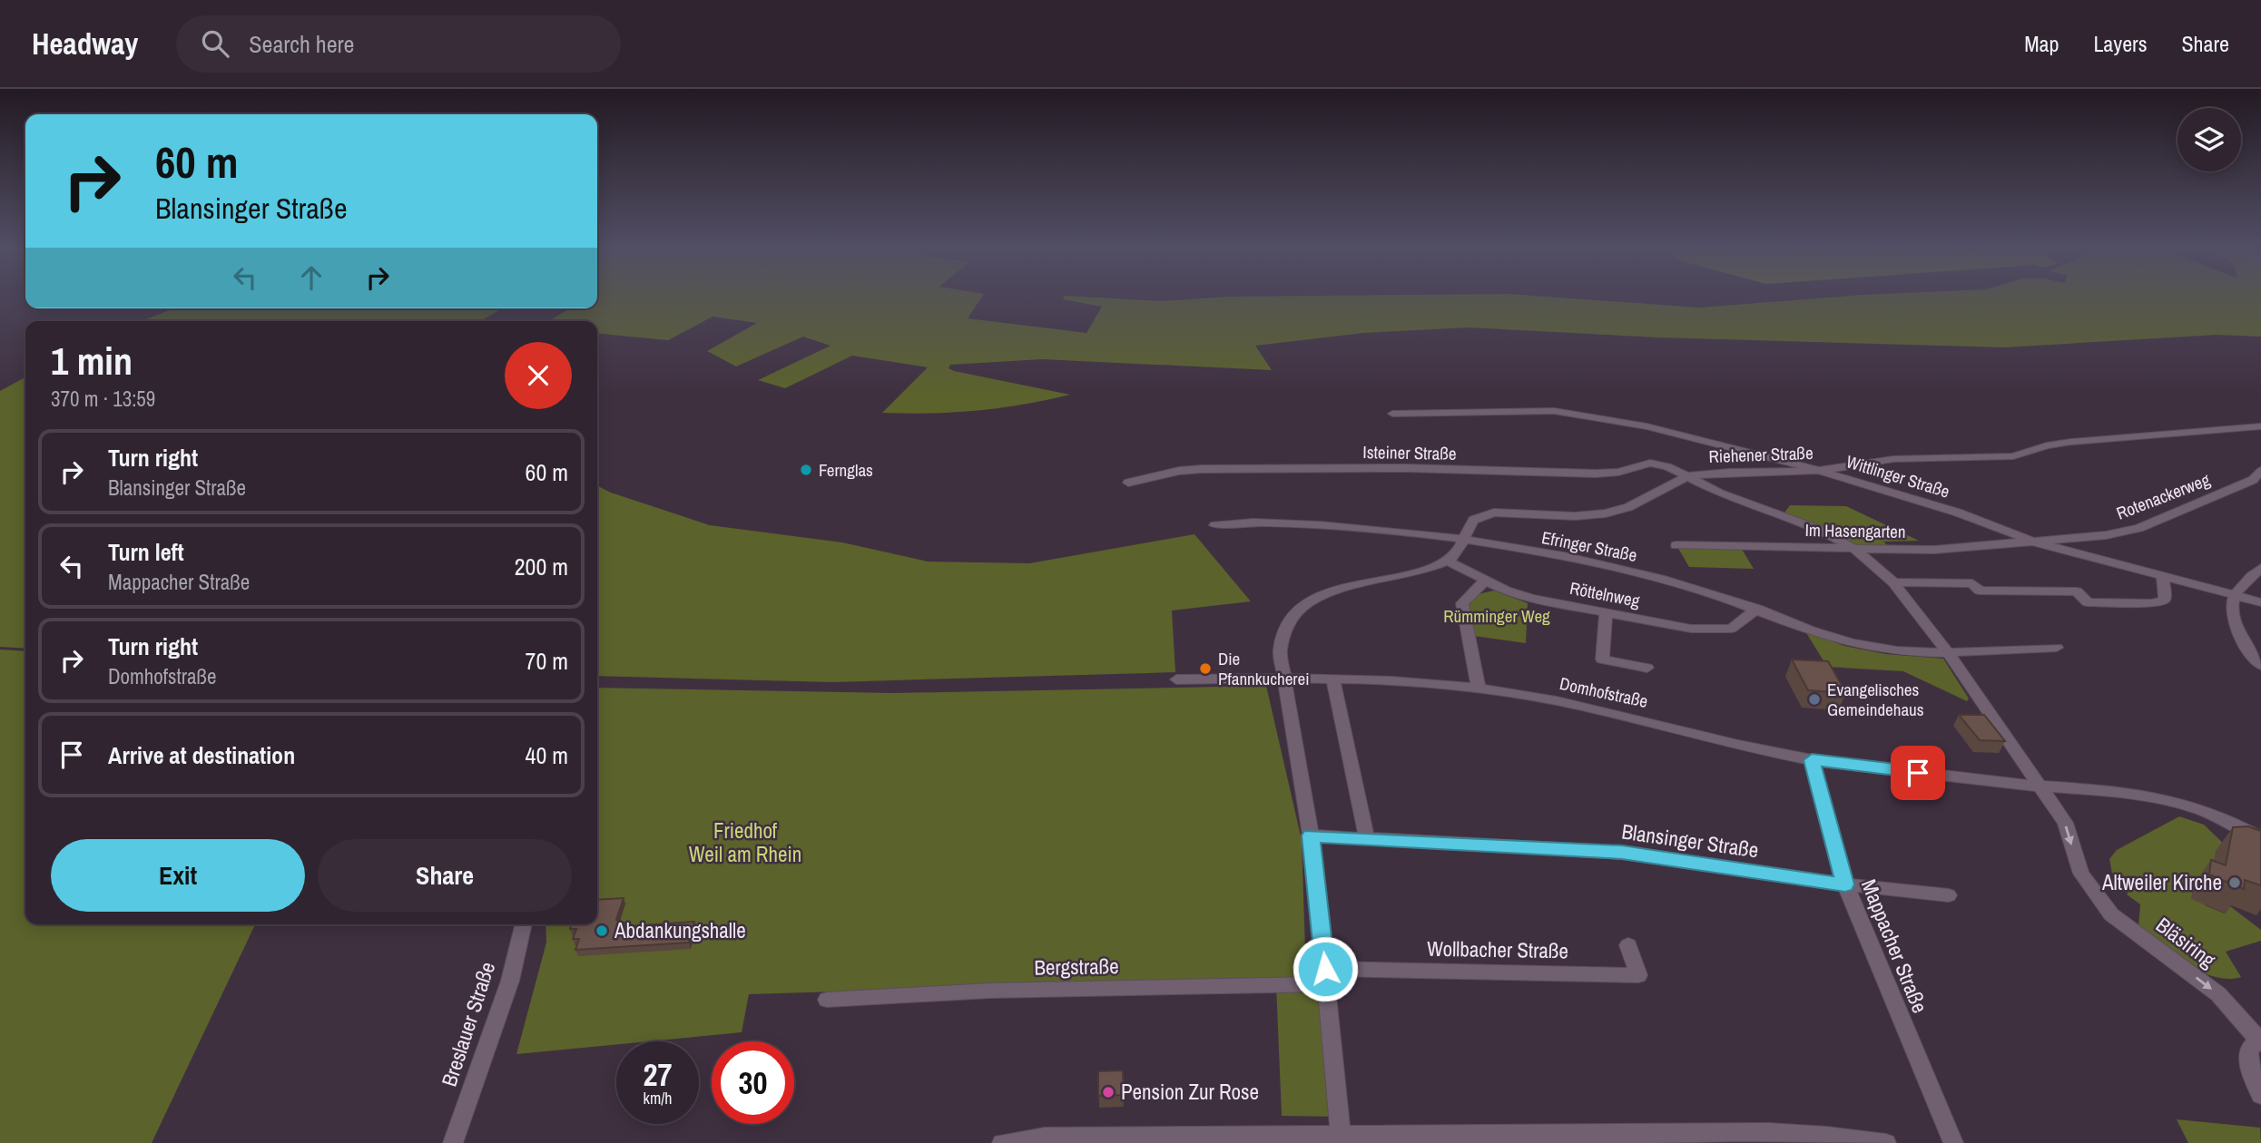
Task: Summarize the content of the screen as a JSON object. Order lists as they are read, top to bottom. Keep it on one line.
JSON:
{"streets":{"street":["Isteiner Straße","Riehener Straße","Wittlinger Straße","Rotenackerweg","Im Hasengarten","Efringer Straße","Röttelnweg","Domhofstraße","Blansinger Straße","Bläsiring","Mappacher Straße","Wollbacher Straße","Bergstraße","Breslauer Straße"]},"crossings":[["Isteiner Straße","Riehener Straße"],["Isteiner Straße","Im Hasengarten"],["Isteiner Straße","Bläsiring"],["Riehener Straße","Wittlinger Straße"],["Riehener Straße","Efringer Straße"],["Riehener Straße","Röttelnweg"],["Wittlinger Straße","Rotenackerweg"],["Wittlinger Straße","Im Hasengarten"],["Rotenackerweg","Im Hasengarten"],["Im Hasengarten","Bläsiring"],["Efringer Straße","Röttelnweg"],["Efringer Straße","Bläsiring"],["Domhofstraße","Bläsiring"],["Domhofstraße","Mappacher Straße"],["Blansinger Straße","Mappacher Straße"],["Wollbacher Straße","Bergstraße"]],"one_way":["Bläsiring"],"parks":["Rümminger Weg","Friedhof Weil am Rhein"],"places":["Fernglas","Die Pfannkucherei","Evangelisches Gemeindehaus","Altweiler Kirche","Abdankungshalle","Pension Zur Rose"],"page":{"header":"Headway","search":"Search here","nav":["Map","Layers","Share"],"turn":["60 m","Blansinger Straße"],"heading":["1 min","370 m · 13:59"],"list":[{"name":"Turn right","note":"Blansinger Straße","value":"60 m"},{"name":"Turn left","note":"Mappacher Straße","value":"200 m"},{"name":"Turn right","note":"Domhofstraße","value":"70 m"},{"name":"Arrive at destination","value":"40 m"}],"buttons":["Exit","Share"],"speed":"27 km/h","limit":"30"}}
